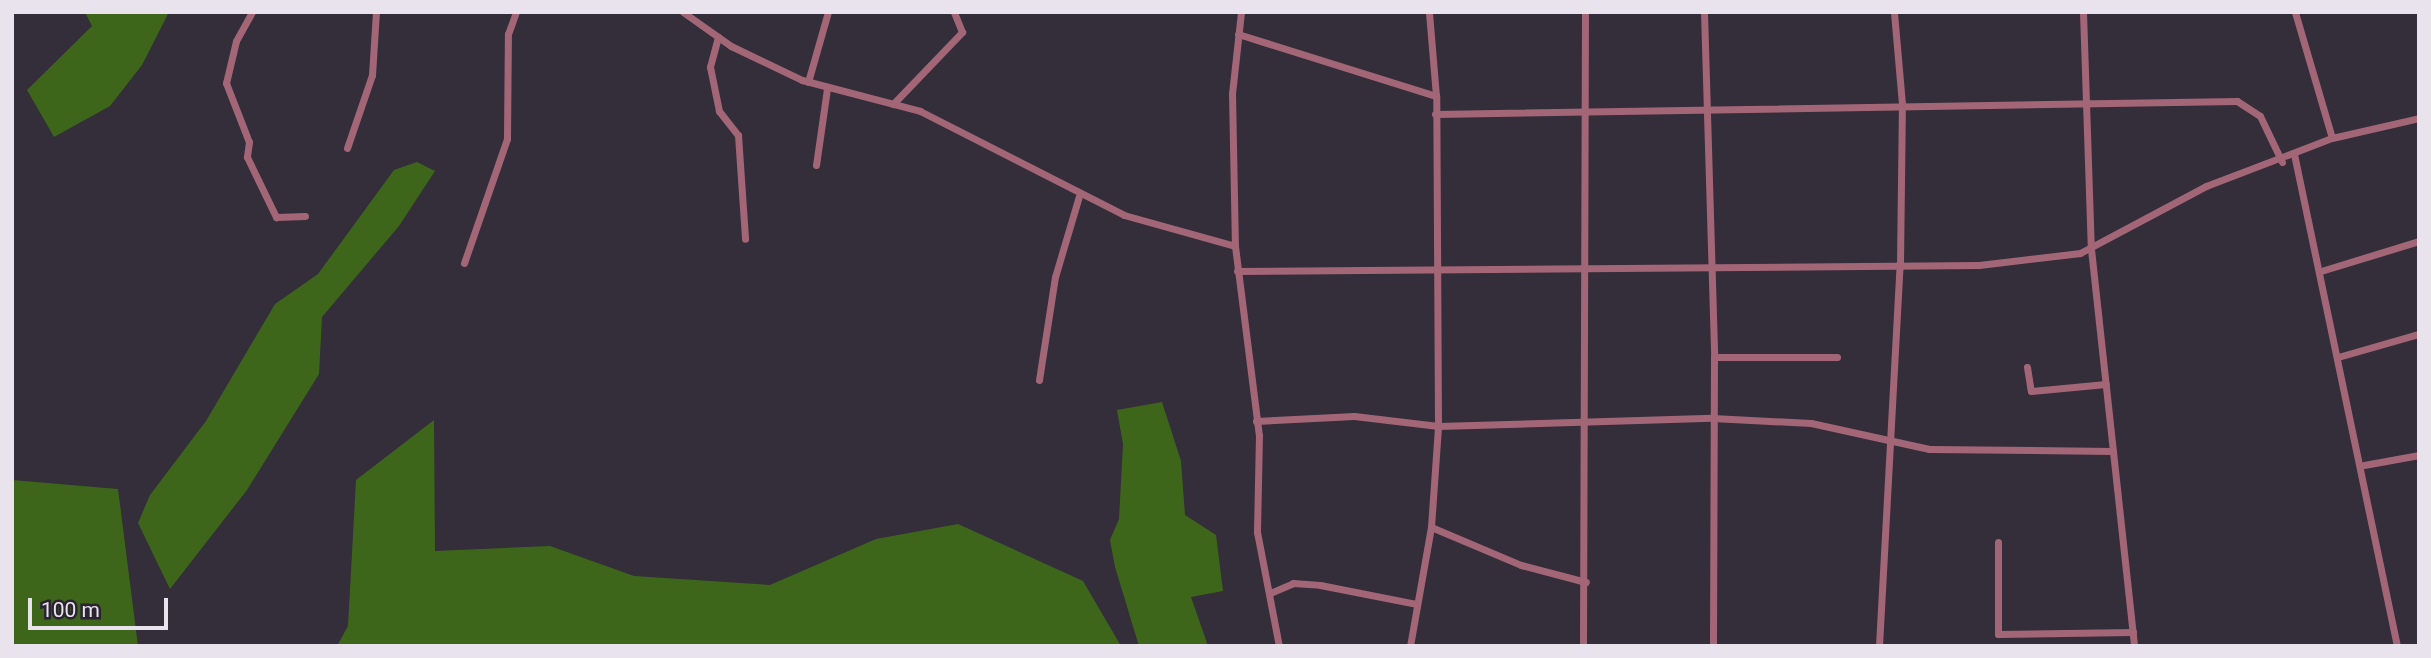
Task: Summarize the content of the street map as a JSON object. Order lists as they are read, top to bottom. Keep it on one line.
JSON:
{"scale_bar":"100 m"}
